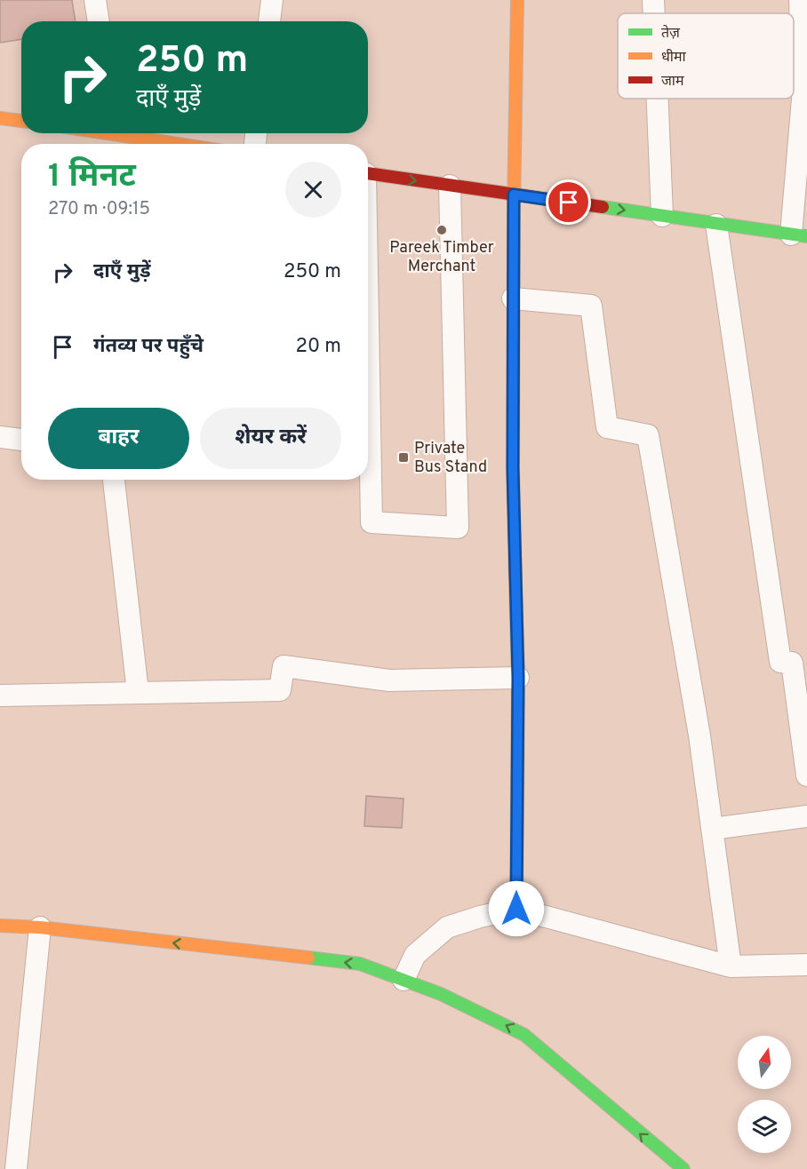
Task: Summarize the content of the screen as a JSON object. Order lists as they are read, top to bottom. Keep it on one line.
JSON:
{"places":{"other":["Pareek Timber Merchant"],"transit":["Private Bus Stand"]},"legend":["तेज़","धीमा","जाम"],"north":"top","page":{"turn":["250 m","दाएँ मुड़ें"],"heading":["1 मिनट","270 m · 09:15"],"list":[{"name":"दाएँ मुड़ें","value":"250 m"},{"name":"गंतव्य पर पहुँचे","value":"20 m"}],"buttons":["बाहर","शेयर करें"]}}
